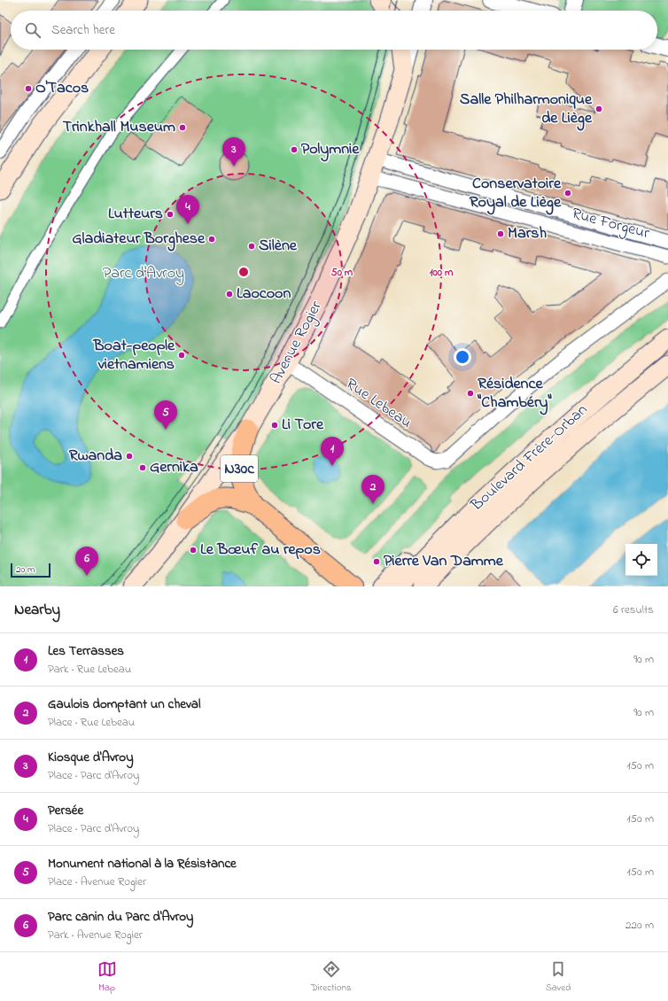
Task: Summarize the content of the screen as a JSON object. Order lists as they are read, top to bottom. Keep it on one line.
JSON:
{"streets":{"main road":["Avenue Rogier","Boulevard Frère-Orban","N30c"],"street":["Rue Forgeur","Rue Lebeau"]},"crossings":[["Rue Forgeur","Avenue Rogier"],["Avenue Rogier","Rue Lebeau"],["Avenue Rogier","N30c"]],"parks":["Parc d'Avroy"],"places":["O'Tacos","Salle Philharmonique de Liège","Trinkhall Museum","Polymnie","Conservatoire Royal de Liège","Lutteurs","Marsh","Gladiateur Borghese","Silène","Laocoon","Boat-people vietnamiens","Résidence \"Chambéry\"","Li Tore","Rwanda","Gernika","Le Bœuf au repos","Pierre Van Damme"],"scale_bar":"20 m","page":{"search":"Search here","pins":["3","4","5","1","2","6"],"scale":"20 m","heading":["Nearby","6 results"],"list":[{"mark":"1","name":"Les Terrasses","note":"Park · Rue Lebeau","value":"90 m"},{"mark":"2","name":"Gaulois domptant un cheval","note":"Place · Rue Lebeau","value":"90 m"},{"mark":"3","name":"Kiosque d'Avroy","note":"Place · Parc d'Avroy","value":"150 m"},{"mark":"4","name":"Persée","note":"Place · Parc d'Avroy","value":"150 m"},{"mark":"5","name":"Monument national à la Résistance","note":"Place · Avenue Rogier","value":"150 m"},{"mark":"6","name":"Parc canin du Parc d'Avroy","note":"Park · Avenue Rogier","value":"220 m"}],"nav":["Map","Directions","Saved"]},"rings":["50 m","100 m"]}
